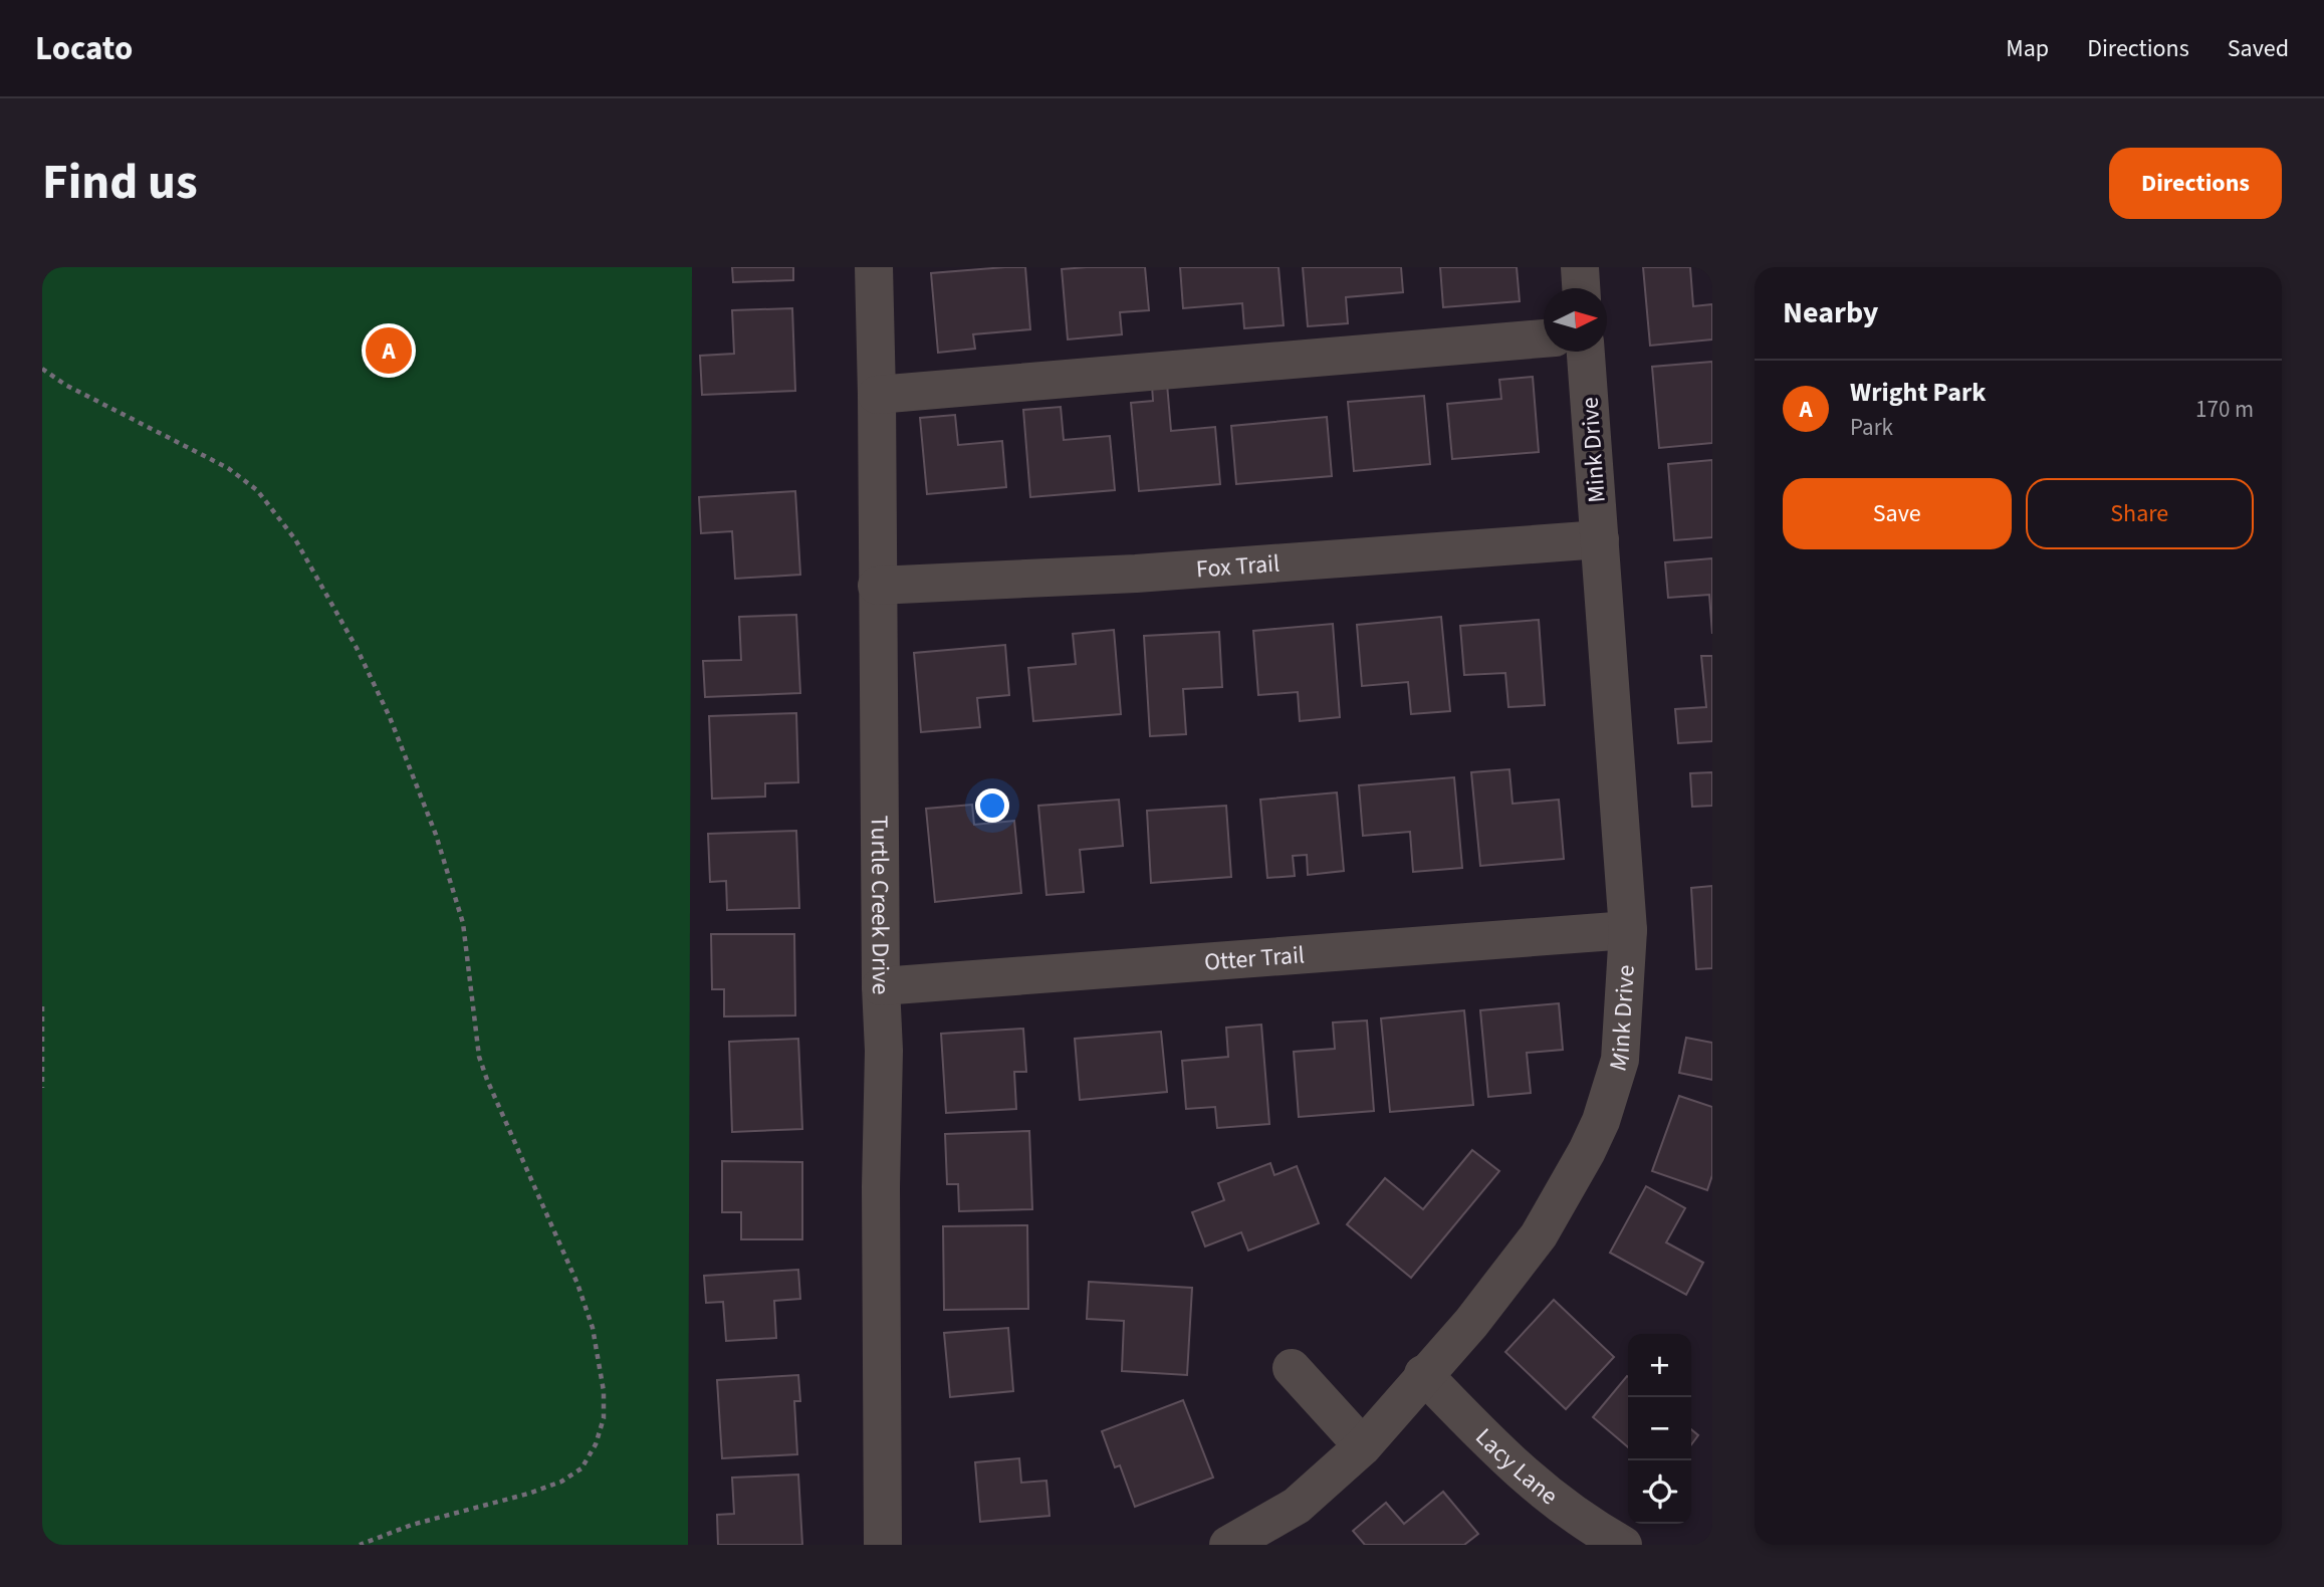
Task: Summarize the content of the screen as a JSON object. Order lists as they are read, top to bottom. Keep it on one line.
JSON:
{"streets":{"street":["Mink Drive","Fox Trail","Turtle Creek Drive","Otter Trail","Lacy Lane"]},"crossings":[["Mink Drive","Fox Trail"],["Mink Drive","Otter Trail"],["Mink Drive","Lacy Lane"],["Fox Trail","Turtle Creek Drive"],["Turtle Creek Drive","Otter Trail"]],"north":"right","page":{"header":"Locato","nav":["Map","Directions","Saved"],"title":"Find us","buttons":["Directions",["Save","Share"]],"heading":"Nearby","pins":"A","list":[{"mark":"A","name":"Wright Park","note":"Park","value":"170 m"}],"map_buttons":["+","−"]}}
